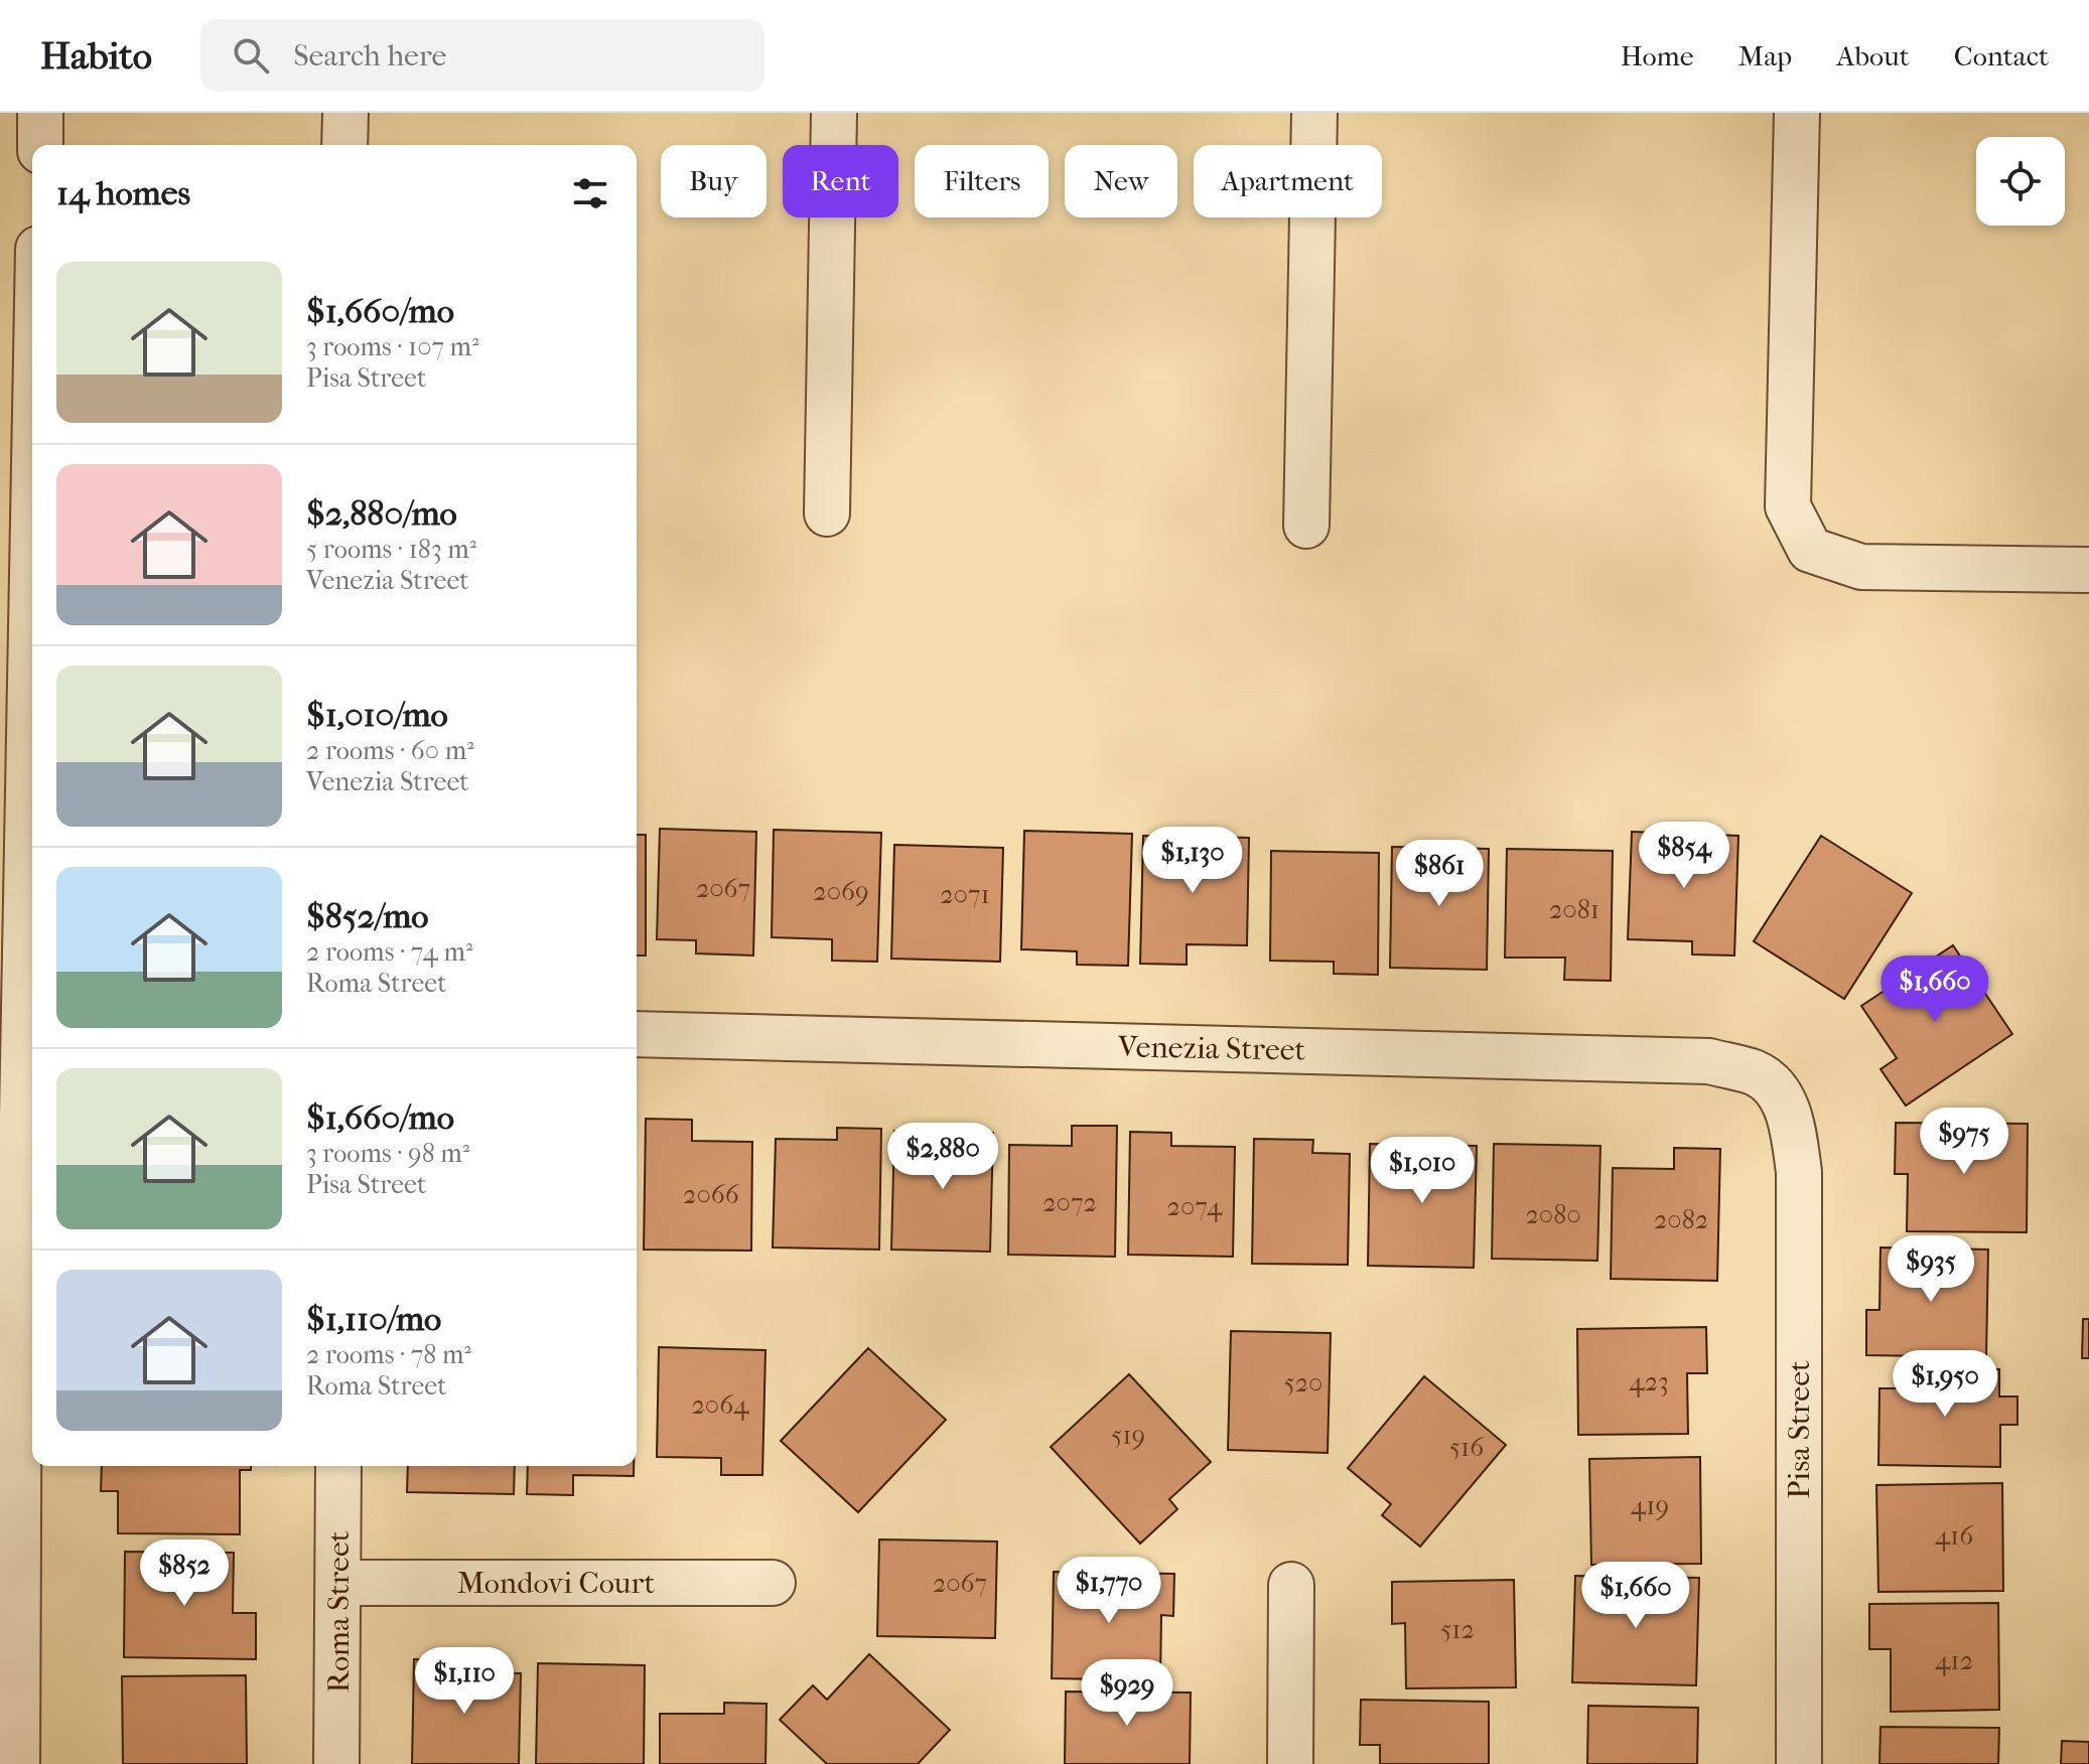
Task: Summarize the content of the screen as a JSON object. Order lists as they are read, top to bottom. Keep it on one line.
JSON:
{"streets":{"street":["Venezia Street","Pisa Street","Mondovi Court","Roma Street"]},"crossings":[["Venezia Street","Pisa Street"],["Mondovi Court","Roma Street"]],"house_numbers":["2067","2069","2071","2081","2066","2072","2074","2080","2082","423","520","2064","519","516","419","416","2067","512","412"],"page":{"header":"Habito","search":"Search here","nav":["Home","Map","About","Contact"],"chip":["Buy","Rent","Filters","New","Apartment"],"heading":"14 homes","list":[{"name":"$1,660/mo","note":"3 rooms · 107 m² · Pisa Street"},{"name":"$2,880/mo","note":"5 rooms · 183 m² · Venezia Street"},{"name":"$1,010/mo","note":"2 rooms · 60 m² · Venezia Street"},{"name":"$852/mo","note":"2 rooms · 74 m² · Roma Street"},{"name":"$1,660/mo","note":"3 rooms · 98 m² · Pisa Street"},{"name":"$1,110/mo","note":"2 rooms · 78 m² · Roma Street"}],"price":["$854","$1,130","$861","$1,660","$975","$2,880","$1,010","$935","$1,950","$852","$1,770","$1,660","$1,110","$929"]}}
